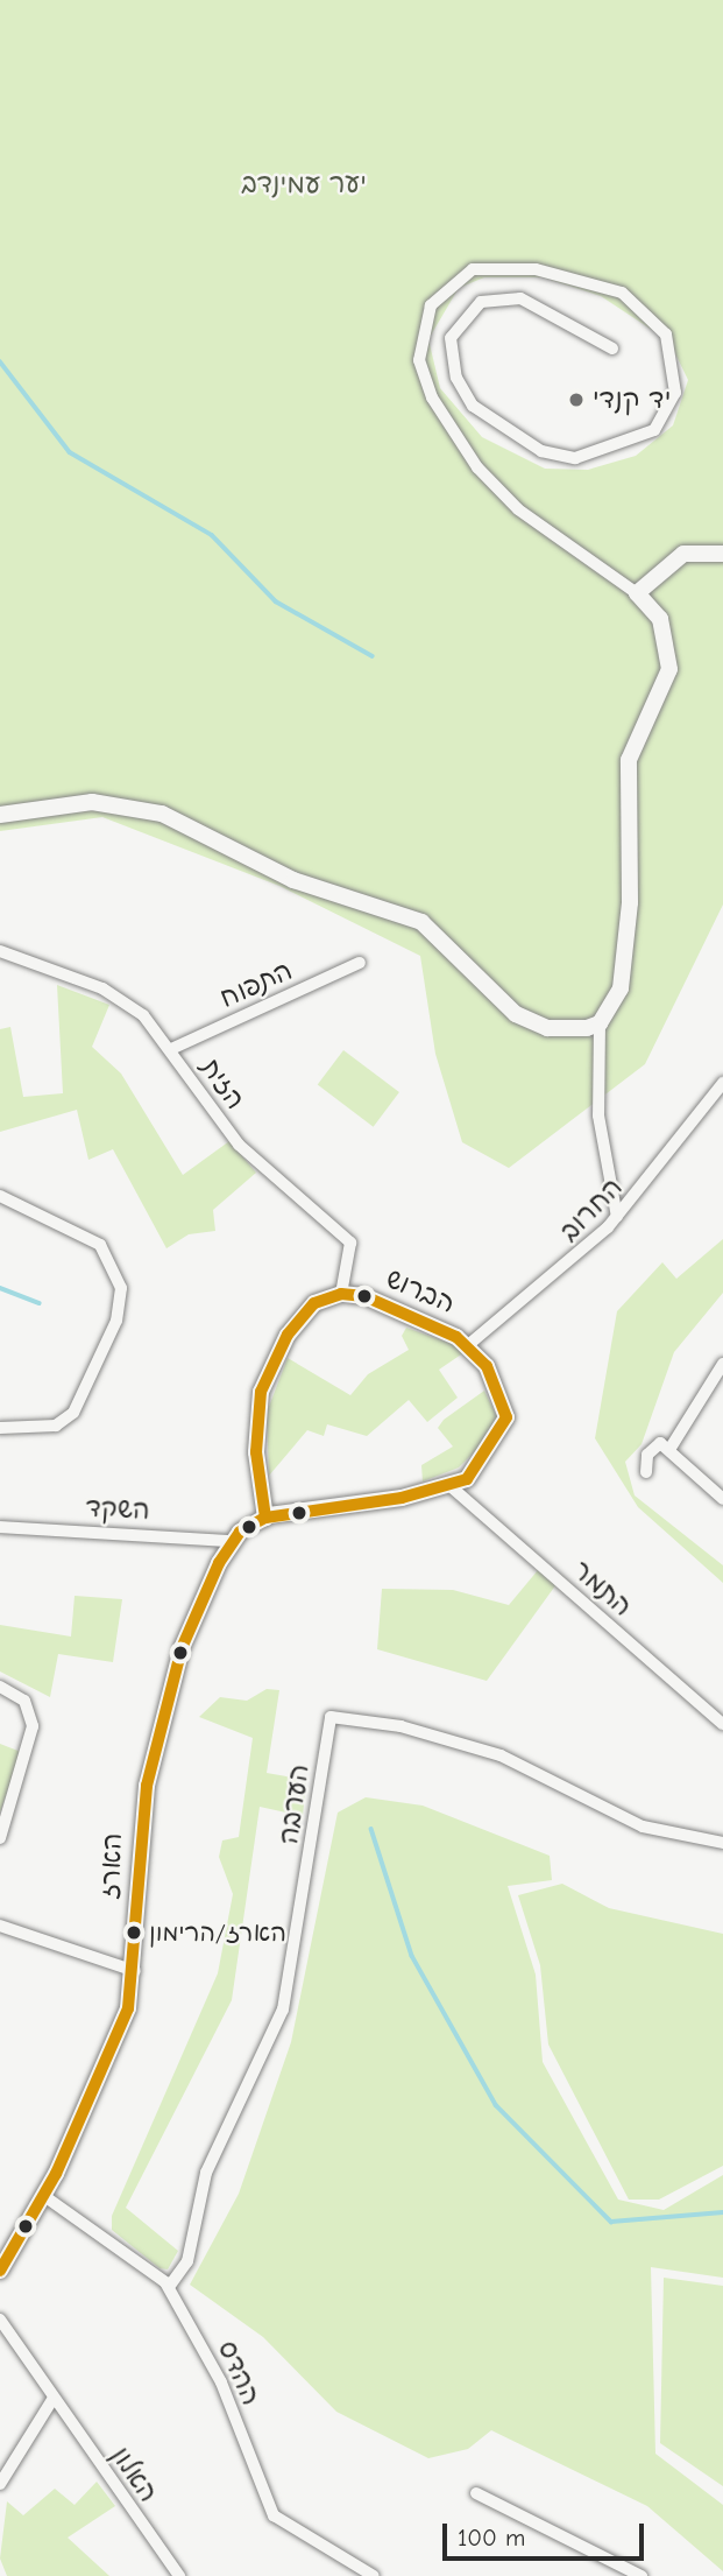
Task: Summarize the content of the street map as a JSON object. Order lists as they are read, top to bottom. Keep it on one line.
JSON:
{"streets":{"street":["התפוח","הזית","החרוב","הברוש","השקד","התמר","הערבה","הארז","ההדס","האלון"]},"crossings":[["התפוח","הזית"],["הזית","החרוב"],["הזית","הברוש"],["הזית","התמר"],["החרוב","הברוש"],["החרוב","התמר"],["הברוש","התמר"],["השקד","הארז"],["הערבה","ההדס"],["הארז","ההדס"]],"parks":["יער עמינדב"],"places":["יד קנדי","הארז/הרימון"],"scale_bar":"100 m"}
